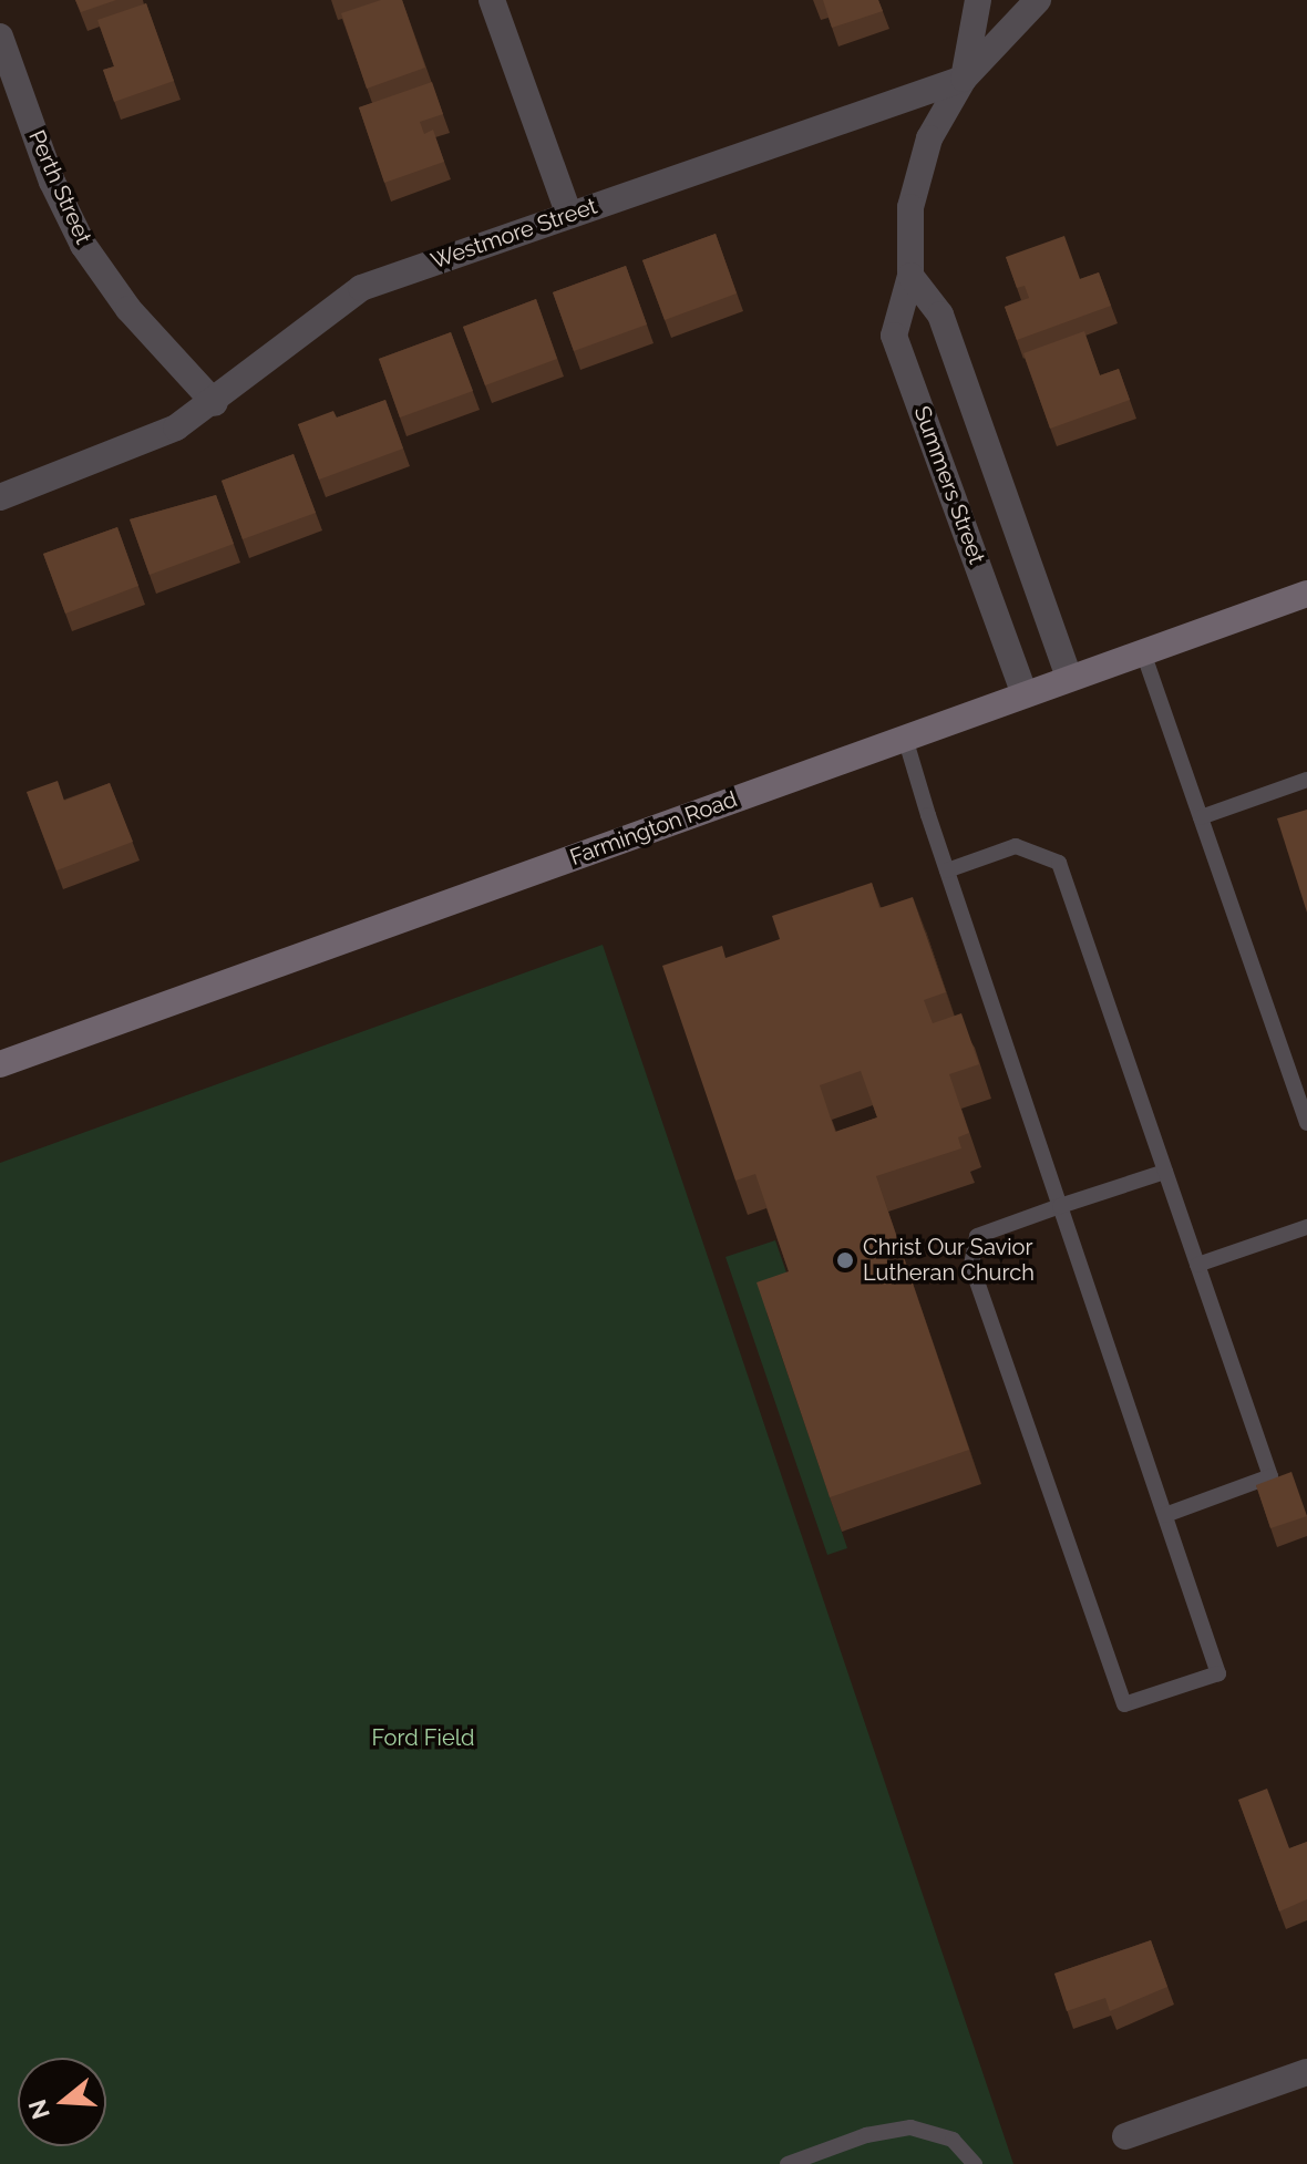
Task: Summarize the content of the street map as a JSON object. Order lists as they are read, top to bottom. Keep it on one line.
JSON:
{"streets":{"main road":["Farmington Road"],"street":["Perth Street","Westmore Street","Summers Street"]},"crossings":[["Perth Street","Westmore Street"],["Westmore Street","Summers Street"],["Summers Street","Farmington Road"]],"parks":["Ford Field"],"places":["Christ Our Savior Lutheran Church"],"north":"left"}
